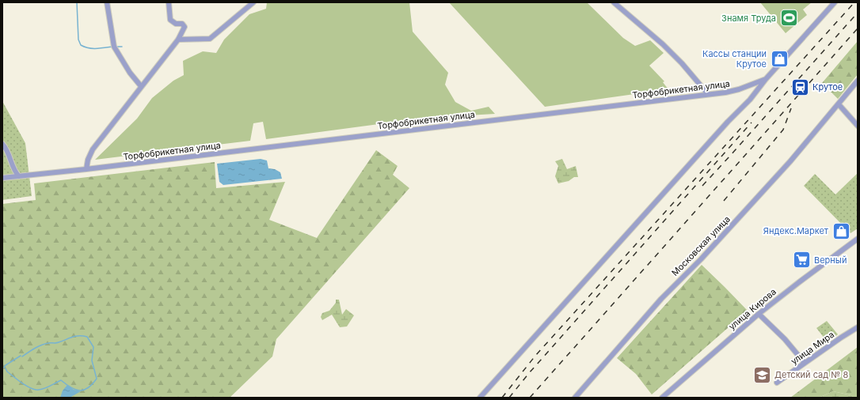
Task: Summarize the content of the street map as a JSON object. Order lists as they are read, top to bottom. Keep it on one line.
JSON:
{"streets":{"street":["Торфобрикетная улица","Московская улица","улица Кирова","улица Мира"]},"places":{"sports":["Знамя Труда"],"shop":["Кассы станции Крутое","Яндекс.Маркет"],"station":["Крутое"],"supermarket":["Верный"],"school or university":["Детский сад № 8"]}}
